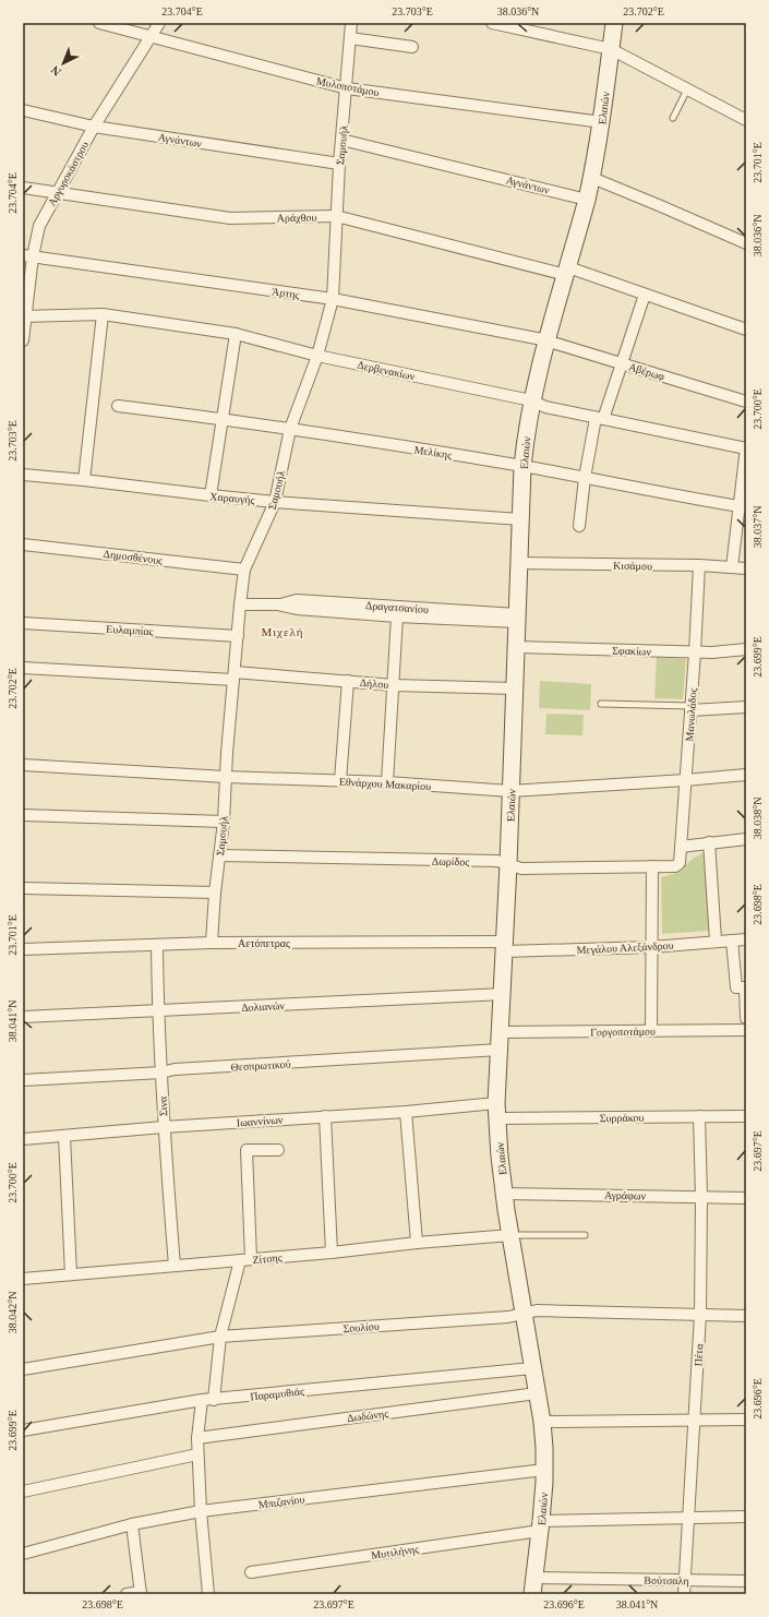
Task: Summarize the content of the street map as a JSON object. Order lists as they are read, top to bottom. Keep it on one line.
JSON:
{"streets":{"street":["Μυλοποτάμου","Ελαιών","Αγνάντων","Σαμουήλ","Αργυροκάστρου","Αράχθου","Άρτης","Δερβενακίων","Αβέρωφ","Μελίκης","Χαραυγής","Δημοσθένους","Κισάμου","Δραγατσανίου","Ευλαμπίας","Σφακίων","Δήλου","Μανωλάδος","Εθνάρχου Μακαρίου","Δωρίδος","Αετόπετρας","Μεγάλου Αλεξάνδρου","Δολιανών","Γοργοποτάμου","Θεσπρωτικού","Σινα","Συρράκου","Ιωαννίνων","Αγράφων","Ζίτσης","Σουλίου","Πέτα","Παραμυθιάς","Δωδώνης","Μπιζανίου","Μυτιλήνης","Βούτσαλη"]},"crossings":[["Μυλοποτάμου","Ελαιών"],["Μυλοποτάμου","Σαμουήλ"],["Μυλοποτάμου","Αργυροκάστρου"],["Ελαιών","Αγνάντων"],["Ελαιών","Αράχθου"],["Ελαιών","Άρτης"],["Ελαιών","Δερβενακίων"],["Ελαιών","Αβέρωφ"],["Ελαιών","Μελίκης"],["Ελαιών","Χαραυγής"],["Ελαιών","Κισάμου"],["Ελαιών","Δραγατσανίου"],["Ελαιών","Σφακίων"],["Ελαιών","Δήλου"],["Ελαιών","Εθνάρχου Μακαρίου"],["Ελαιών","Δωρίδος"],["Ελαιών","Αετόπετρας"],["Ελαιών","Μεγάλου Αλεξάνδρου"],["Ελαιών","Δολιανών"],["Ελαιών","Γοργοποτάμου"],["Ελαιών","Θεσπρωτικού"],["Ελαιών","Συρράκου"],["Ελαιών","Ιωαννίνων"],["Ελαιών","Αγράφων"],["Ελαιών","Ζίτσης"],["Ελαιών","Σουλίου"],["Ελαιών","Παραμυθιάς"],["Ελαιών","Δωδώνης"],["Ελαιών","Μπιζανίου"],["Ελαιών","Μυτιλήνης"],["Ελαιών","Βούτσαλη"],["Αγνάντων","Σαμουήλ"],["Αγνάντων","Αργυροκάστρου"],["Σαμουήλ","Αράχθου"],["Σαμουήλ","Άρτης"],["Σαμουήλ","Δερβενακίων"],["Σαμουήλ","Μελίκης"],["Σαμουήλ","Χαραυγής"],["Σαμουήλ","Δημοσθένους"],["Σαμουήλ","Δραγατσανίου"],["Σαμουήλ","Ευλαμπίας"],["Σαμουήλ","Δήλου"],["Σαμουήλ","Εθνάρχου Μακαρίου"],["Σαμουήλ","Δωρίδος"],["Σαμουήλ","Αετόπετρας"],["Αργυροκάστρου","Αράχθου"],["Αργυροκάστρου","Άρτης"],["Αργυροκάστρου","Δερβενακίων"],["Άρτης","Αβέρωφ"],["Κισάμου","Μανωλάδος"],["Σφακίων","Μανωλάδος"],["Μανωλάδος","Εθνάρχου Μακαρίου"],["Μανωλάδος","Δωρίδος"],["Αετόπετρας","Μεγάλου Αλεξάνδρου"],["Αετόπετρας","Σινα"],["Δολιανών","Σινα"],["Θεσπρωτικού","Σινα"],["Σινα","Ιωαννίνων"],["Σινα","Ζίτσης"],["Συρράκου","Ιωαννίνων"],["Συρράκου","Πέτα"],["Αγράφων","Πέτα"],["Σουλίου","Πέτα"],["Πέτα","Μυτιλήνης"],["Πέτα","Βούτσαλη"]],"districts":["Μιχελή"],"north":"bottom left","coordinates":["23.704°E","23.703°E","38.036°N","23.702°E","23.701°E","23.700°E","38.037°N","23.699°E","38.038°N","23.698°E","38.041°N","23.697°E","38.042°N","23.696°E"]}
